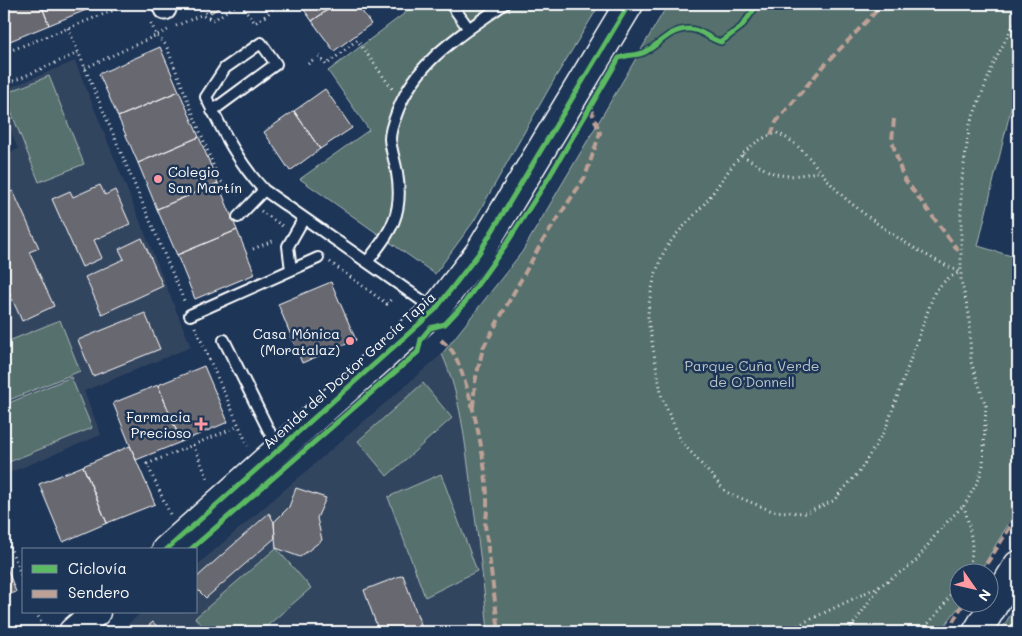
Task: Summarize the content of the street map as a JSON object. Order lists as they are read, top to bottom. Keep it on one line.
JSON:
{"streets":{"main road":["Avenida del Doctor García Tapia"]},"parks":["Parque Cuña Verde de O'Donnell"],"places":{"other":["Colegio San Martín","Casa Mónica (Moratalaz)"],"health":["Farmacia Precioso"]},"legend":["Ciclovía","Sendero"],"north":"bottom right"}
